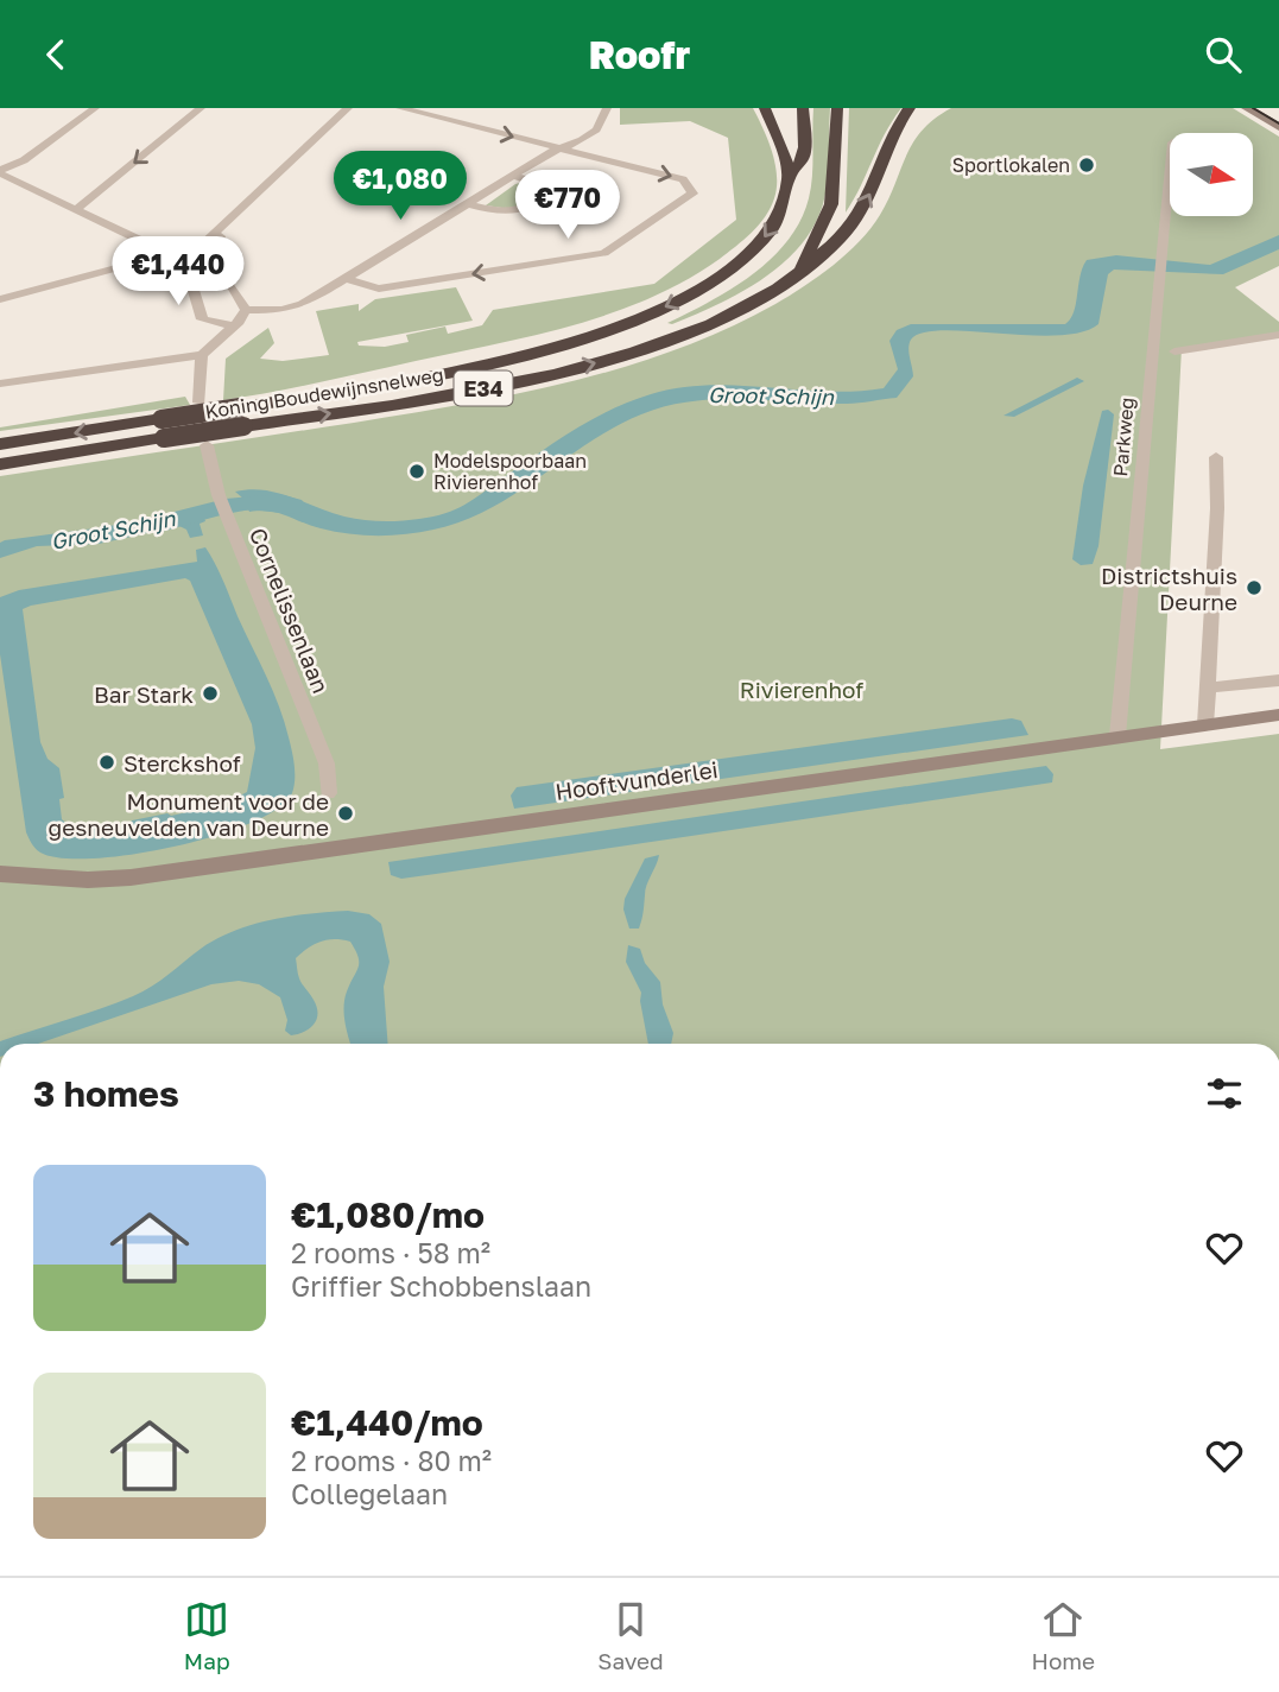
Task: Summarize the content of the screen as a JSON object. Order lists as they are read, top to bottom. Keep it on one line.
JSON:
{"streets":{"highway":["E34","Koning Boudewijnsnelweg"],"street":["Parkweg","Cornelissenlaan","Hooftvunderlei"]},"crossings":[["Parkweg","Hooftvunderlei"]],"water":["Groot Schijn"],"parks":["Rivierenhof"],"places":["Sportlokalen","Modelspoorbaan Rivierenhof","Districtshuis Deurne","Bar Stark","Sterckshof","Monument voor de gesneuvelden van Deurne"],"north":"right","page":{"header":"Roofr","price":["€1,080","€770","€1,440"],"heading":"3 homes","list":[{"name":"€1,080/mo","note":"2 rooms · 58 m² · Griffier Schobbenslaan"},{"name":"€1,440/mo","note":"2 rooms · 80 m² · Collegelaan"}],"tabs":["Map","Saved","Home"]}}
